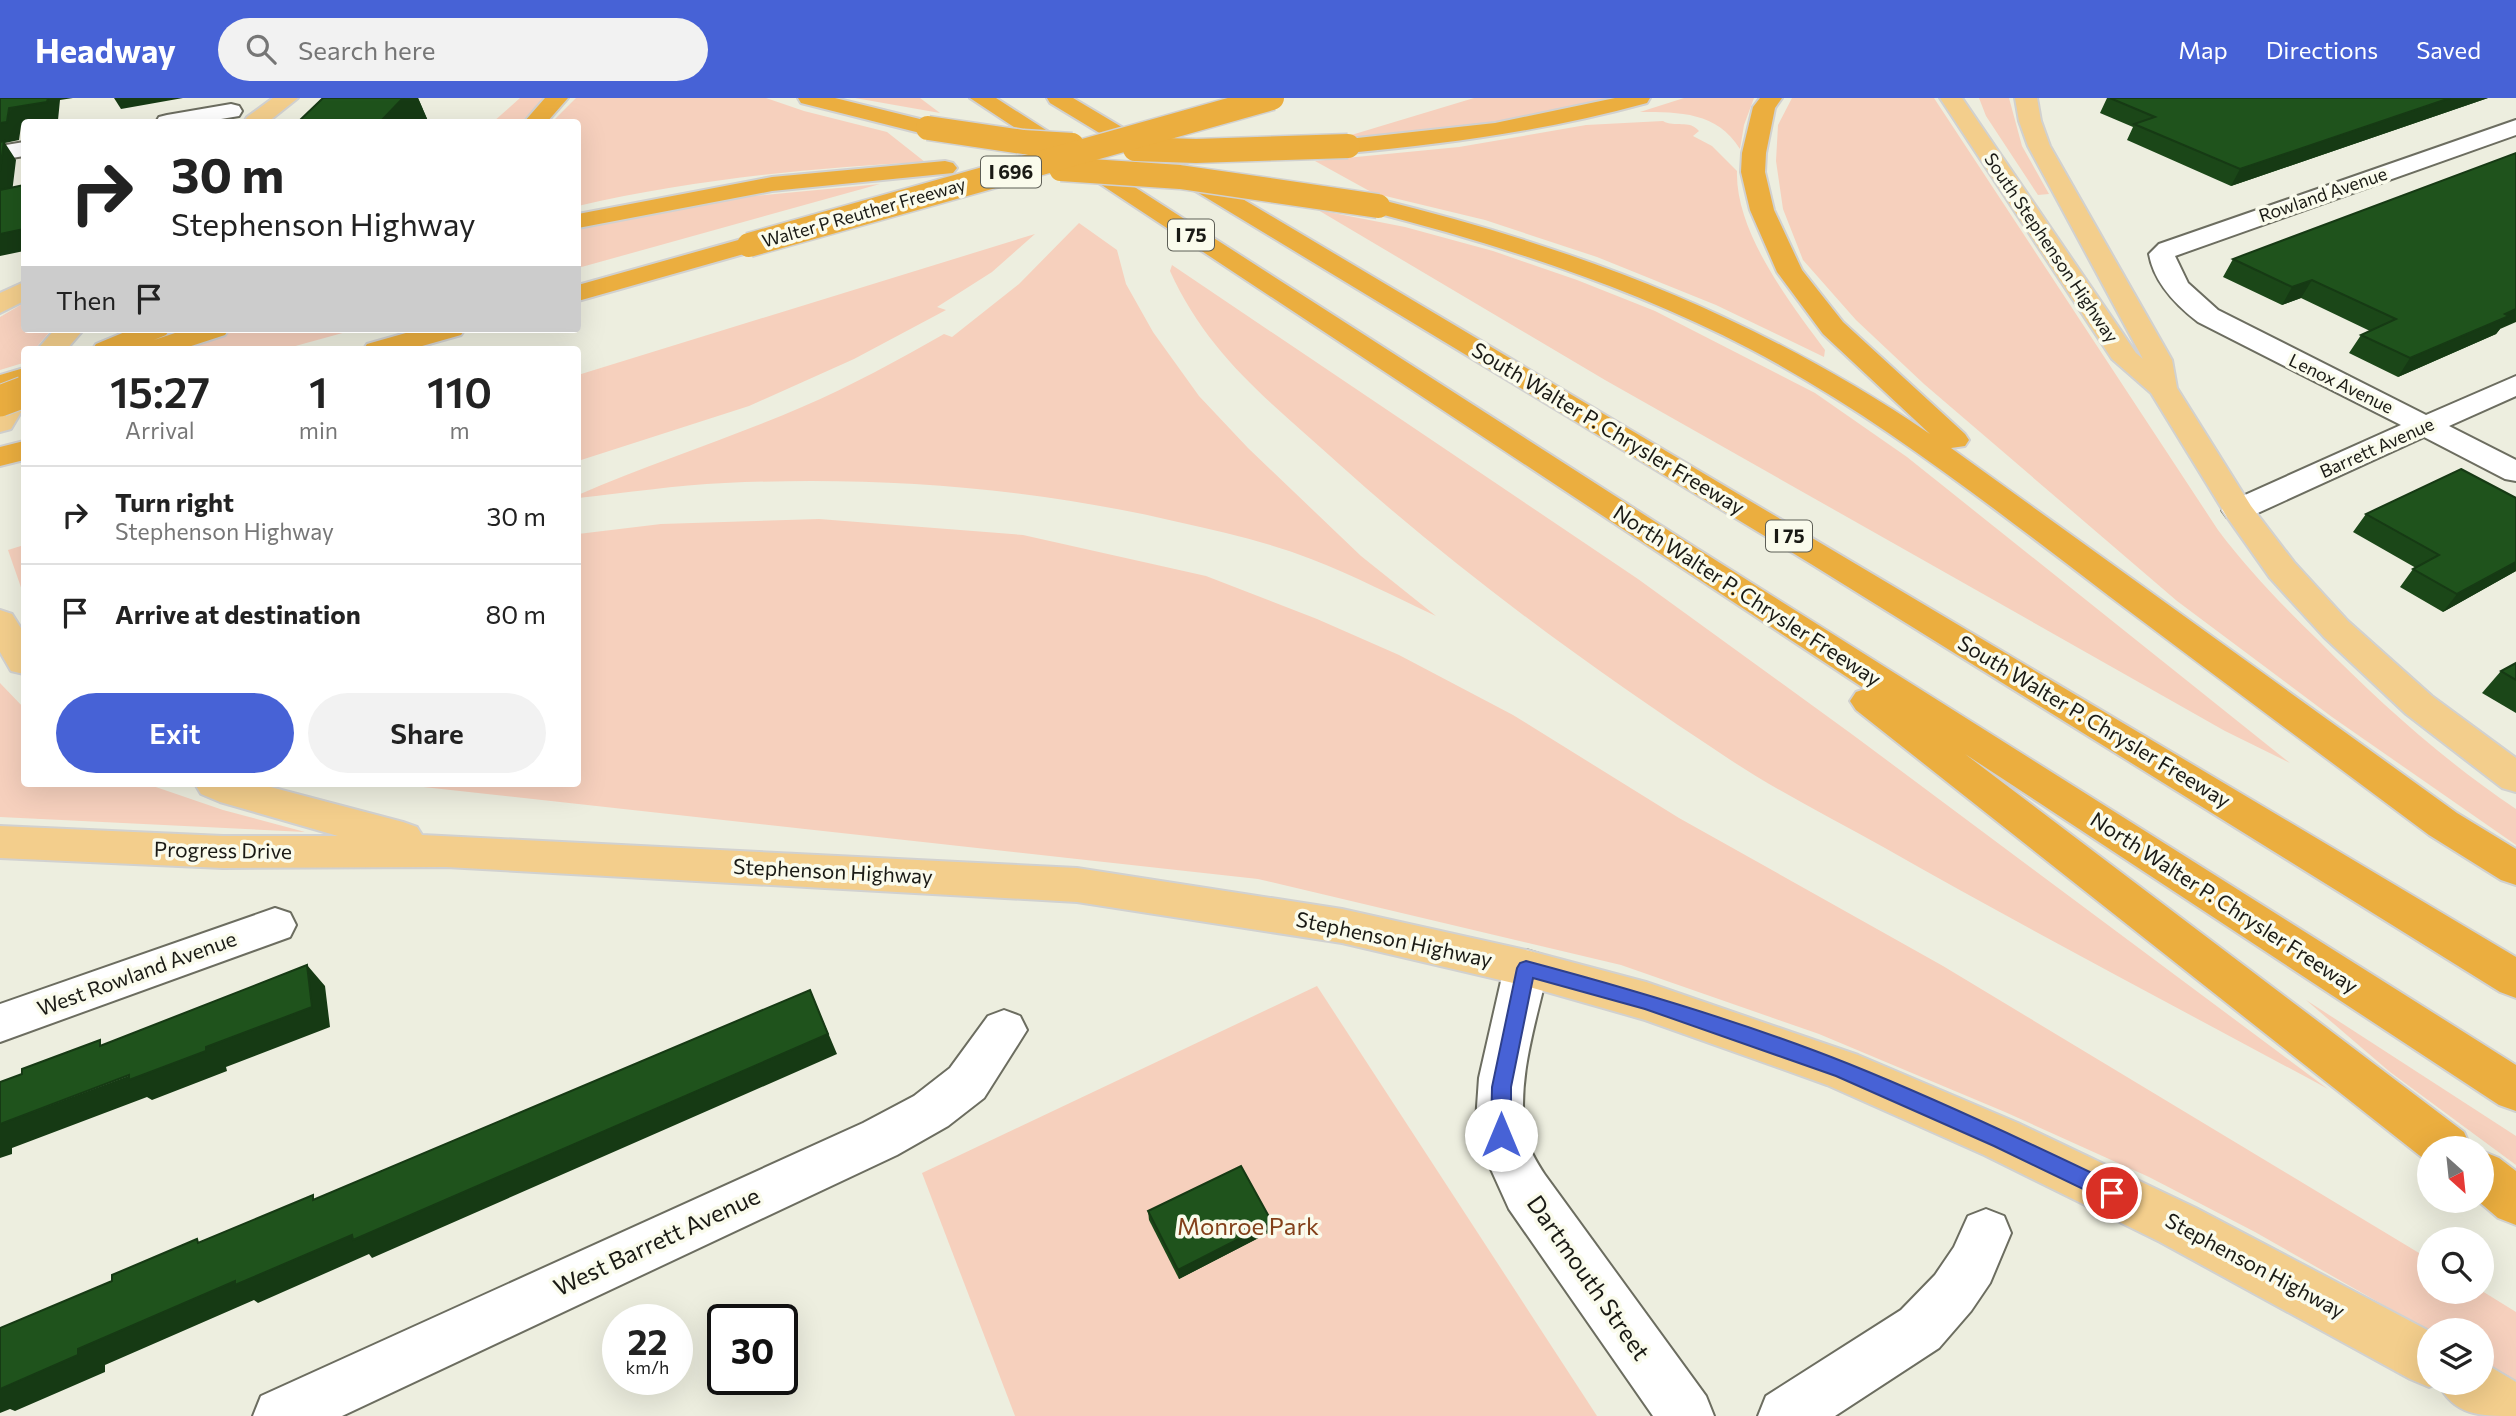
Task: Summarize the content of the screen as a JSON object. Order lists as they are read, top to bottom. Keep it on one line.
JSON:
{"streets":{"highway":["I 696","Walter P Reuther Freeway","I 75","South Walter P. Chrysler Freeway","North Walter P. Chrysler Freeway"],"main road":["South Stephenson Highway","Progress Drive","Stephenson Highway"],"street":["Rowland Avenue","Lenox Avenue","Barrett Avenue","West Rowland Avenue","West Barrett Avenue","Dartmouth Street"]},"crossings":[["Rowland Avenue","Lenox Avenue"],["South Stephenson Highway","Barrett Avenue"],["Lenox Avenue","Barrett Avenue"],["Progress Drive","Stephenson Highway"],["Stephenson Highway","Dartmouth Street"]],"parks":["Monroe Park"],"north":"bottom right","page":{"header":"Headway","search":"Search here","nav":["Map","Directions","Saved"],"turn":["30 m","Stephenson Highway"],"then":"Then","eta":["15:27","Arrival","1","min","110","m"],"list":[{"name":"Turn right","note":"Stephenson Highway","value":"30 m"},{"name":"Arrive at destination","value":"80 m"}],"buttons":["Exit","Share"],"speed":"22 km/h","limit":"30"}}
